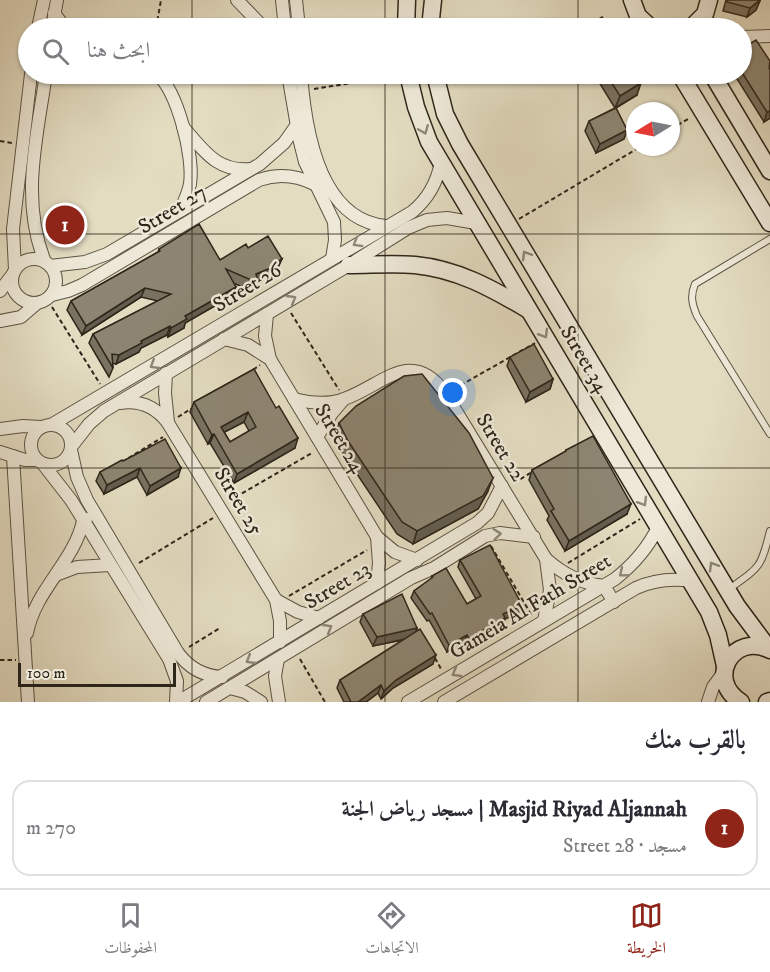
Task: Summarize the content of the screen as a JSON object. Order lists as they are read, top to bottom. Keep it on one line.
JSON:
{"streets":{"street":["Street 27","Street 26","Street 34","Street 24","Street 22","Street 25","Street 23","Gameia Al Fath Street"]},"crossings":[["Street 26","Street 34"],["Street 26","Street 24"],["Street 26","Street 25"],["Street 34","Gameia Al Fath Street"],["Street 24","Street 22"],["Street 24","Street 23"],["Street 22","Street 23"],["Street 22","Gameia Al Fath Street"],["Street 25","Street 23"]],"scale_bar":"100 m","north":"left","page":{"search":"ابحث هنا","pins":"1","scale":"100 m","heading":"بالقرب منك","list":[{"mark":"1","name":"Masjid Riyad Aljannah | مسجد رياض الجنة","note":"مسجد · Street 28","value":"270 m"}],"nav":["الخريطة","الاتجاهات","المحفوظات"]}}
